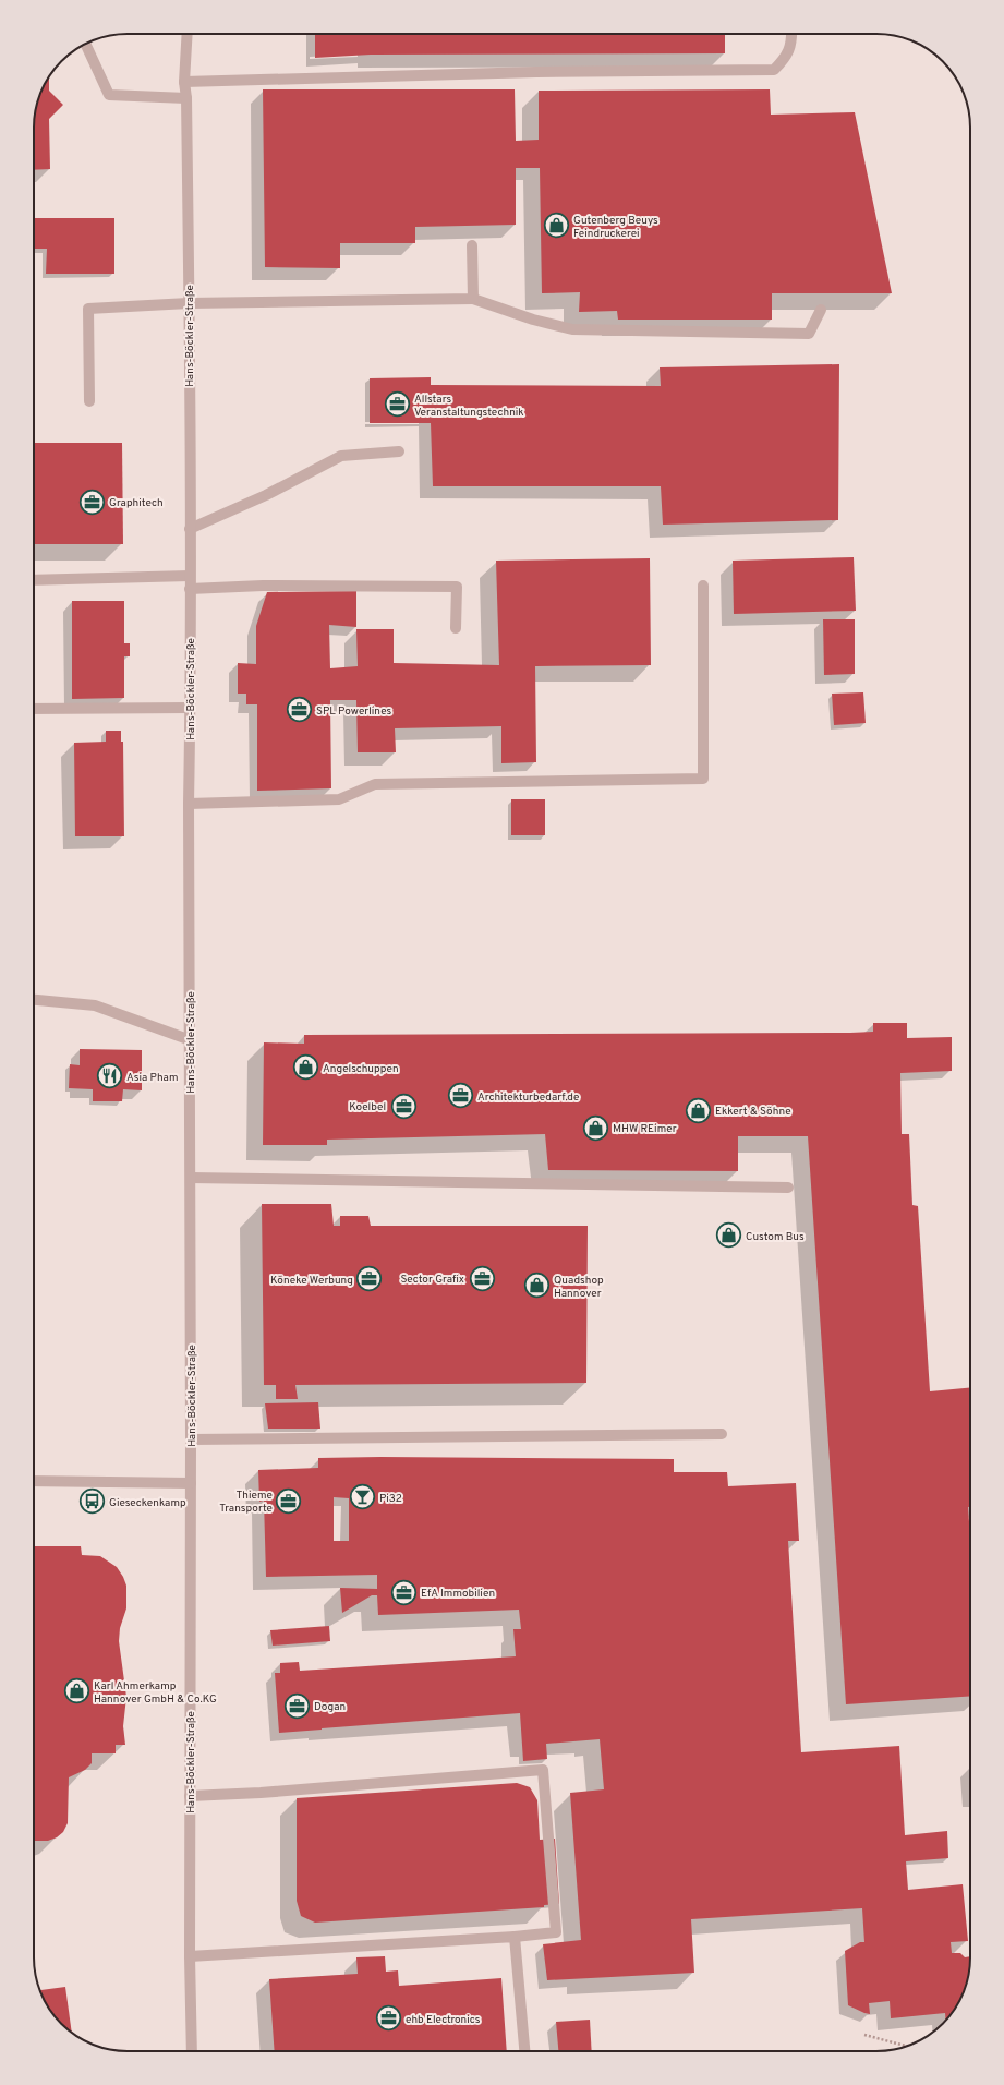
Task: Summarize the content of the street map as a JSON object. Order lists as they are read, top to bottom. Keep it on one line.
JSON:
{"streets":{"street":["Hans-Böckler-Straße"]},"places":{"shop":["Gutenberg Beuys Feindruckerei","Angelschuppen","Ekkert & Söhne","MHW REimer","Custom Bus","Quadshop Hannover","Karl Ahmerkamp Hannover GmbH & Co.KG"],"office":["Allstars Veranstaltungstechnik","Graphitech","SPL Powerlines","Architekturbedarf.de","Koelbel","Sector Grafix","Köneke Werbung","Thieme Transporte","EfA Immobilien","Dogan","ehb Electronics"],"restaurant":["Asia Pham"],"bar":["Pi32"],"bus stop":["Gieseckenkamp"]}}
